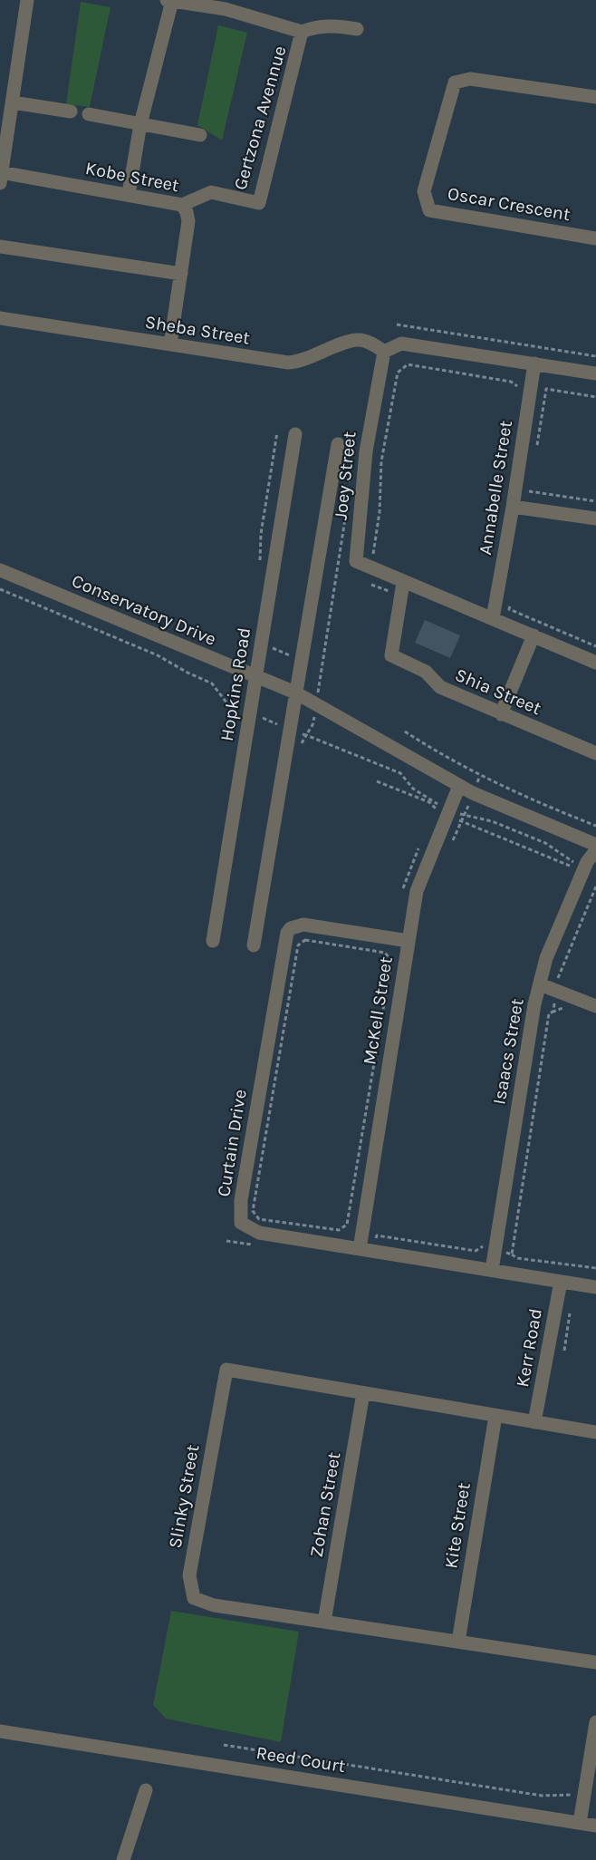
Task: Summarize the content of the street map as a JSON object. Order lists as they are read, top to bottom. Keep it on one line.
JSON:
{"streets":{"street":["Gertzona Avennue","Kobe Street","Oscar Crescent","Sheba Street","Joey Street","Annabelle Street","Conservatory Drive","Hopkins Road","Shia Street","McKell Street","Isaacs Street","Curtain Drive","Kerr Road","Slinky Street","Zohan Street","Kite Street","Reed Court"]},"crossings":[["Gertzona Avennue","Kobe Street"],["Kobe Street","Sheba Street"],["Sheba Street","Joey Street"],["Joey Street","Annabelle Street"],["Joey Street","Shia Street"],["Conservatory Drive","Hopkins Road"],["Conservatory Drive","McKell Street"],["McKell Street","Curtain Drive"],["Isaacs Street","Curtain Drive"],["Curtain Drive","Kerr Road"],["Kerr Road","Slinky Street"],["Slinky Street","Zohan Street"],["Slinky Street","Kite Street"]]}
